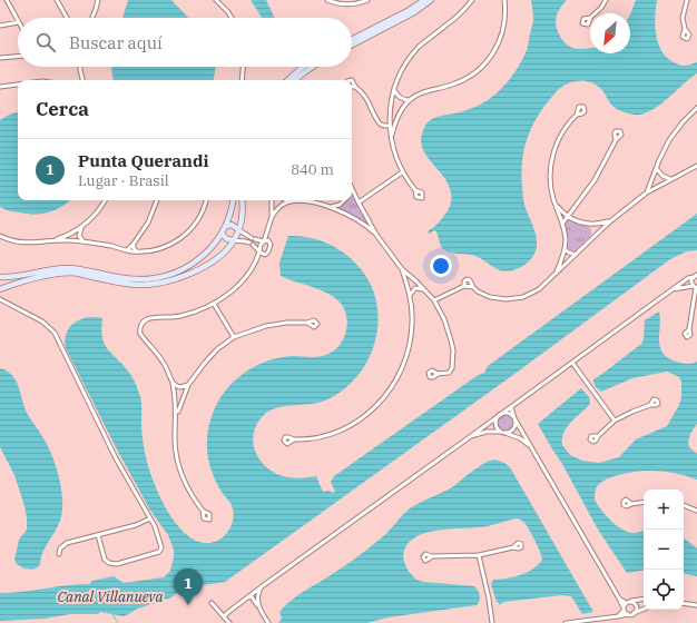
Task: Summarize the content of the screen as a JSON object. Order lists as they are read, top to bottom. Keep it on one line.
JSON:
{"water":["Canal Villanueva"],"north":"bottom left","page":{"search":"Buscar aquí","heading":"Cerca","list":[{"mark":"1","name":"Punta Querandi","note":"Lugar · Brasil","value":"840 m"}],"map_buttons":["+","−"],"pins":"1"}}
